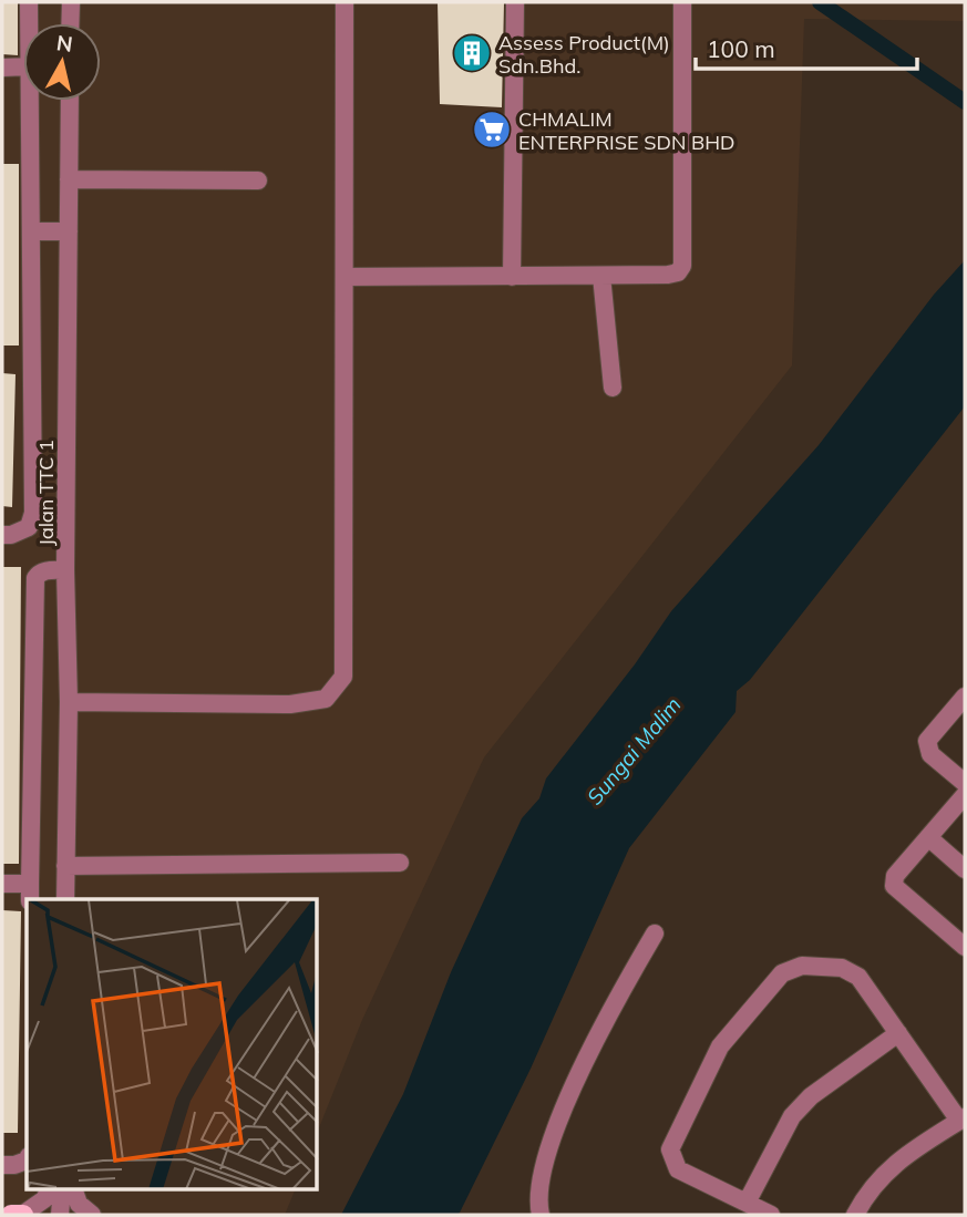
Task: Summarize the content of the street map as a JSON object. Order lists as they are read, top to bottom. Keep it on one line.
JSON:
{"streets":{"street":["Jalan TTC 1"]},"water":["Sungai Malim"],"places":{"building":["Assess Product(M) Sdn.Bhd."],"supermarket":["CHMALIM ENTERPRISE SDN BHD"]},"scale_bar":"100 m","north":"top"}
